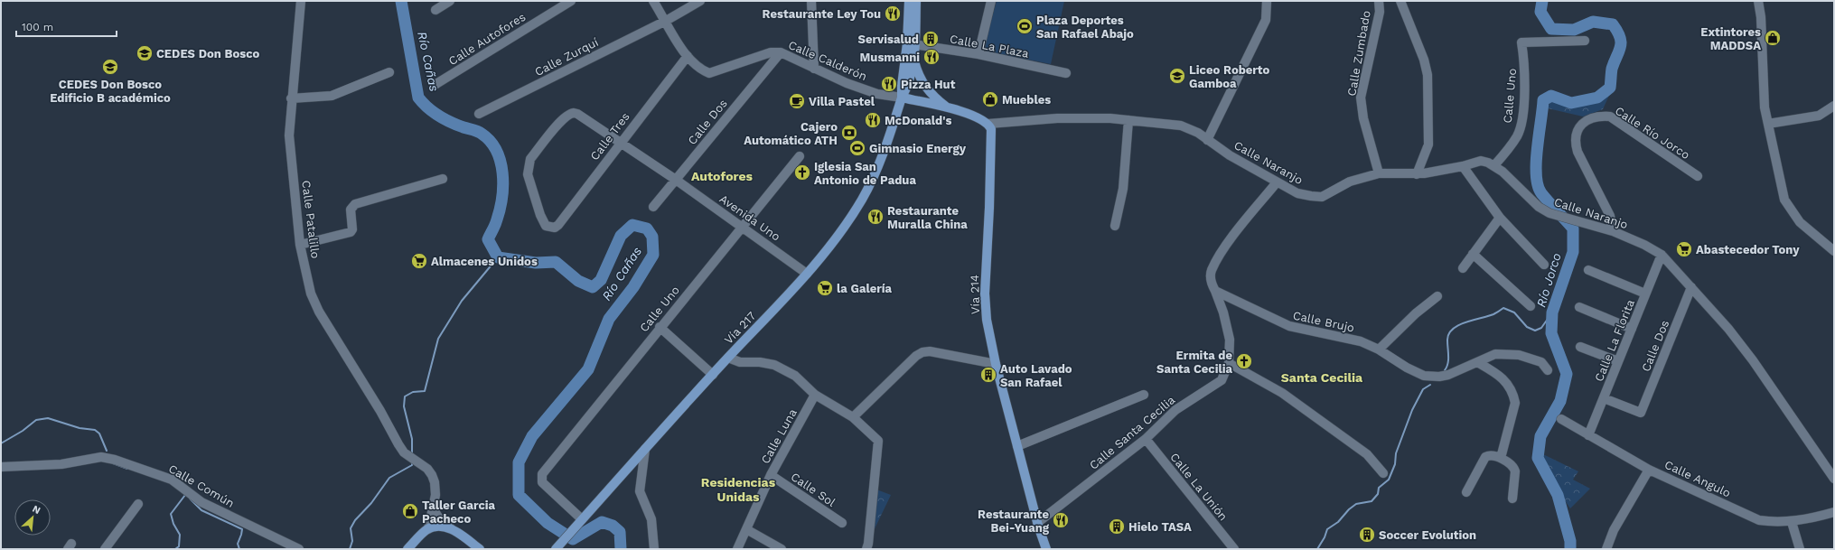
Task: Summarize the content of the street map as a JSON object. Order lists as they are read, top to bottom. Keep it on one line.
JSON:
{"streets":{"main road":["Vía 214","Vía 217"],"street":["Calle Autofores","Calle La Plaza","Calle Zumbado","Calle Zurquí","Calle Calderón","Calle Uno","Calle Dos","Calle Río Jorco","Calle Tres","Calle Naranjo","Avenida Uno","Calle Patalillo","Calle Brujo","Calle La Florita","Calle Santa Cecilia","Calle Luna","Calle Angulo","Calle Común","Calle La Unión","Calle Sol"]},"crossings":[["Calle Zumbado","Calle Naranjo"],["Calle Zurquí","Calle Calderón"],["Calle Calderón","Calle Dos"],["Calle Calderón","Calle Tres"],["Calle Calderón","Vía 217"],["Calle Uno","Calle Naranjo"],["Calle Uno","Avenida Uno"],["Calle Uno","Vía 217"],["Calle Dos","Calle Naranjo"],["Calle Dos","Avenida Uno"],["Calle Dos","Calle La Florita"],["Calle Río Jorco","Calle Naranjo"],["Calle Tres","Avenida Uno"],["Calle Naranjo","Vía 214"],["Calle Naranjo","Calle La Florita"],["Avenida Uno","Vía 217"],["Vía 214","Calle Santa Cecilia"],["Calle Brujo","Calle Santa Cecilia"],["Calle La Florita","Calle Angulo"],["Calle Santa Cecilia","Calle La Unión"],["Calle Luna","Calle Sol"]],"districts":["Autofores","Santa Cecilia","Residencias Unidas"],"water":["Río Cañas","Río Jorco"],"places":{"restaurant":["Restaurante Ley Tou","Musmanni","Pizza Hut","McDonald's","Restaurante Muralla China","Restaurante Bei-Yuang"],"sports":["Plaza Deportes San Rafael Abajo","Gimnasio Energy"],"shop":["Extintores MADDSA","Muebles","Taller Garcia Pacheco"],"building":["Servisalud","Auto Lavado San Rafael","Hielo TASA","Soccer Evolution"],"school or university":["CEDES Don Bosco","CEDES Don Bosco Edificio B académico","Liceo Roberto Gamboa"],"cafe":["Villa Pastel"],"bank":["Cajero Automático ATH"],"church":["Iglesia San Antonio de Padua","Ermita de Santa Cecilia"],"supermarket":["Abastecedor Tony","Almacenes Unidos","la Galería"]},"scale_bar":"100 m","north":"top right"}
